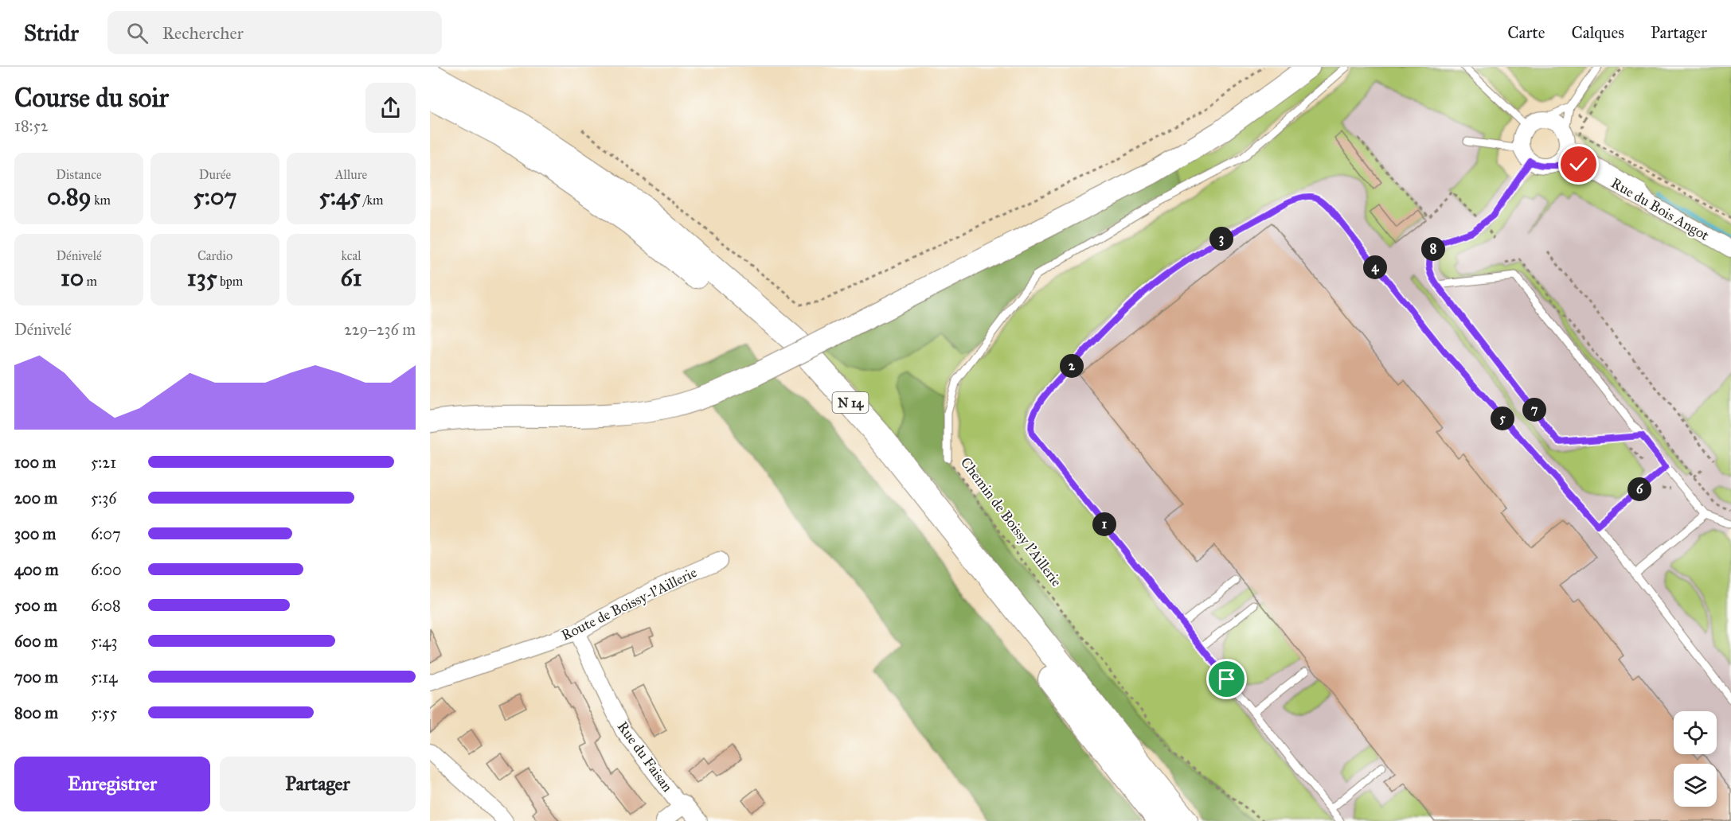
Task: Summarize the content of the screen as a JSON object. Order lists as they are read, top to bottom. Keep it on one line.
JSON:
{"streets":{"highway":["N 14"],"street":["Rue du Bois Angot","Route de Boissy-l'Aillerie","Rue du Faisan"],"lane":["Chemin de Boissy l'Aillerie"]},"crossings":[["Route de Boissy-l'Aillerie","Rue du Faisan"]],"page":{"header":"Stridr","search":"Rechercher","nav":["Carte","Calques","Partager"],"heading":["Course du soir","18:52"],"stats":[["Distance","0.89 km"],["Durée","5:07"],["Allure","5:45 /km"],["Dénivelé","10 m"],["Cardio","135 bpm"],["kcal","61"]],"pins":["3","8","4","2","7","5","6","1"],"chart":["Dénivelé","229–236 m"],"list":[{"name":"100 m","note":"5:21"},{"name":"200 m","note":"5:36"},{"name":"300 m","note":"6:07"},{"name":"400 m","note":"6:00"},{"name":"500 m","note":"6:08"},{"name":"600 m","note":"5:43"},{"name":"700 m","note":"5:14"},{"name":"800 m","note":"5:55"}],"buttons":["Enregistrer","Partager"]}}
